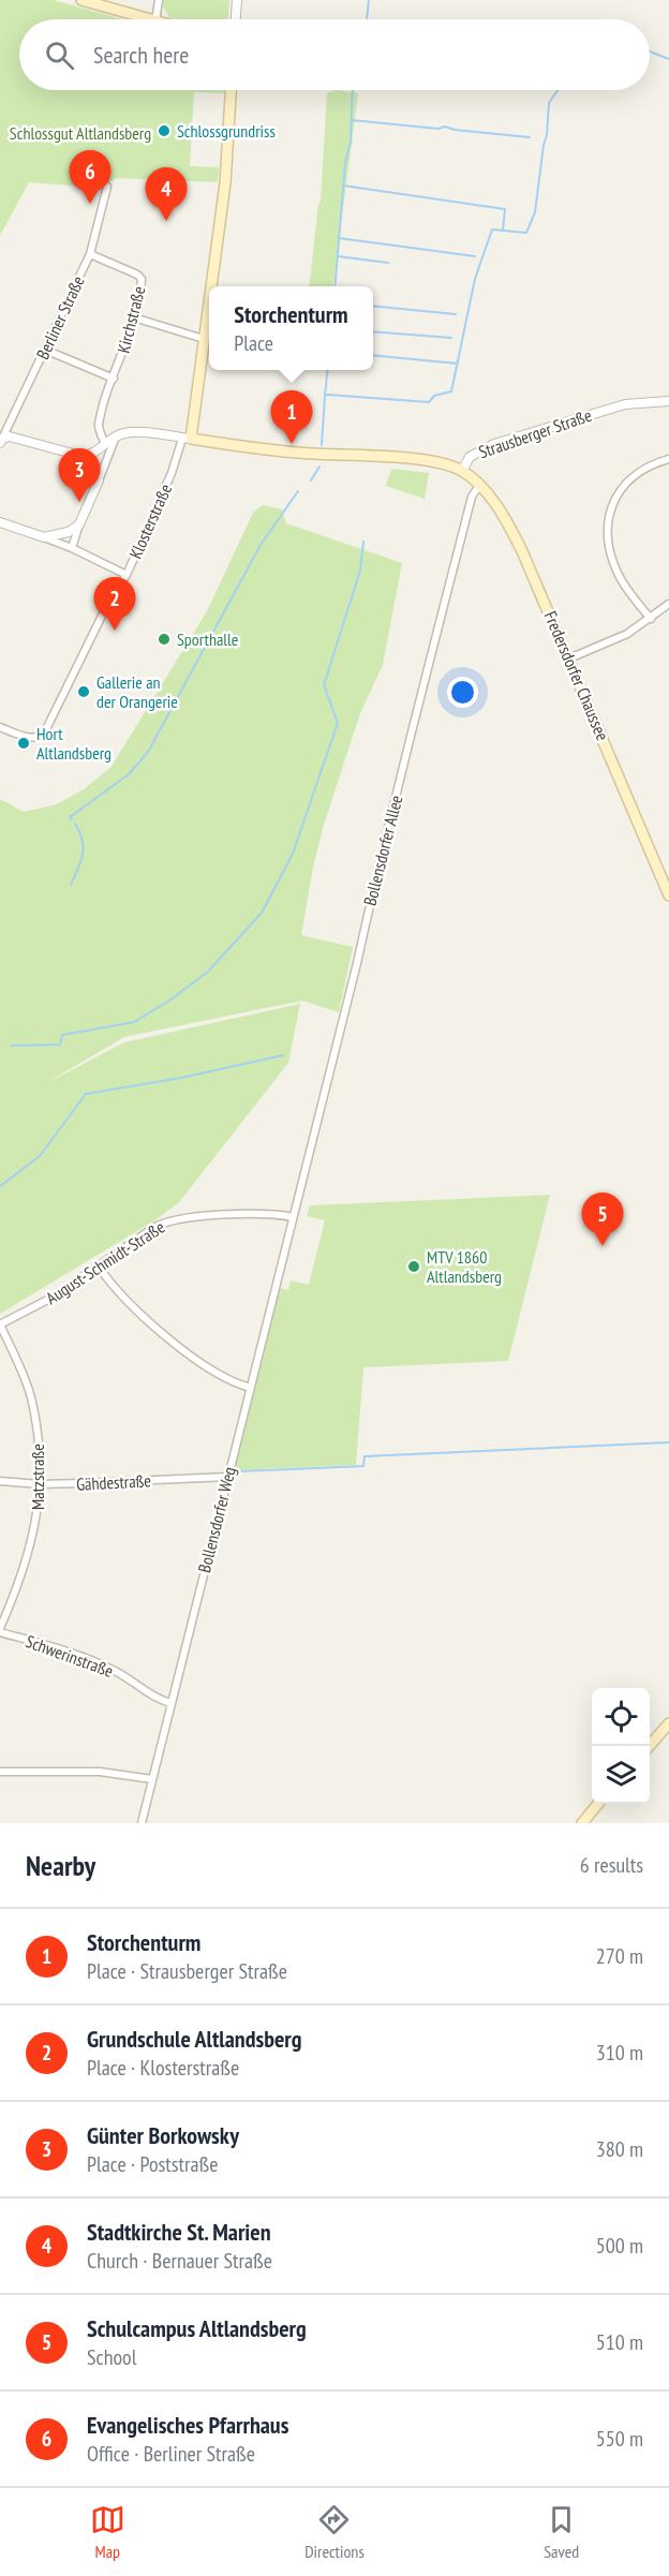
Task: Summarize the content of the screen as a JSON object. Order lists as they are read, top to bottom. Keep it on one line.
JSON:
{"streets":{"main road":["Strausberger Straße","Fredersdorfer Chaussee"],"street":["Berliner Straße","Kirchstraße","Klosterstraße","Bollensdorfer Allee","August-Schmidt-Straße","Matzstraße","Gähdestraße","Bollensdorfer Weg","Schwerinstraße"]},"crossings":[["Berliner Straße","Kirchstraße"],["Strausberger Straße","Klosterstraße"],["Strausberger Straße","Fredersdorfer Chaussee"],["Fredersdorfer Chaussee","Bollensdorfer Allee"],["Bollensdorfer Allee","August-Schmidt-Straße"],["Bollensdorfer Allee","Bollensdorfer Weg"],["August-Schmidt-Straße","Matzstraße"],["August-Schmidt-Straße","Bollensdorfer Weg"],["Matzstraße","Gähdestraße"],["Matzstraße","Schwerinstraße"],["Gähdestraße","Bollensdorfer Weg"],["Bollensdorfer Weg","Schwerinstraße"]],"parks":["Schlossgut Altlandsberg"],"places":["Schlossgrundriss","Sporthalle","Gallerie an der Orangerie","Hort Altlandsberg","MTV 1860 Altlandsberg"],"page":{"search":"Search here","pins":["6","4","1","3","2","5"],"popup":["Storchenturm","Place"],"heading":["Nearby","6 results"],"list":[{"mark":"1","name":"Storchenturm","note":"Place · Strausberger Straße","value":"270 m"},{"mark":"2","name":"Grundschule Altlandsberg","note":"Place · Klosterstraße","value":"310 m"},{"mark":"3","name":"Günter Borkowsky","note":"Place · Poststraße","value":"380 m"},{"mark":"4","name":"Stadtkirche St. Marien","note":"Church · Bernauer Straße","value":"500 m"},{"mark":"5","name":"Schulcampus Altlandsberg","note":"School","value":"510 m"},{"mark":"6","name":"Evangelisches Pfarrhaus","note":"Office · Berliner Straße","value":"550 m"}],"nav":["Map","Directions","Saved"]}}
